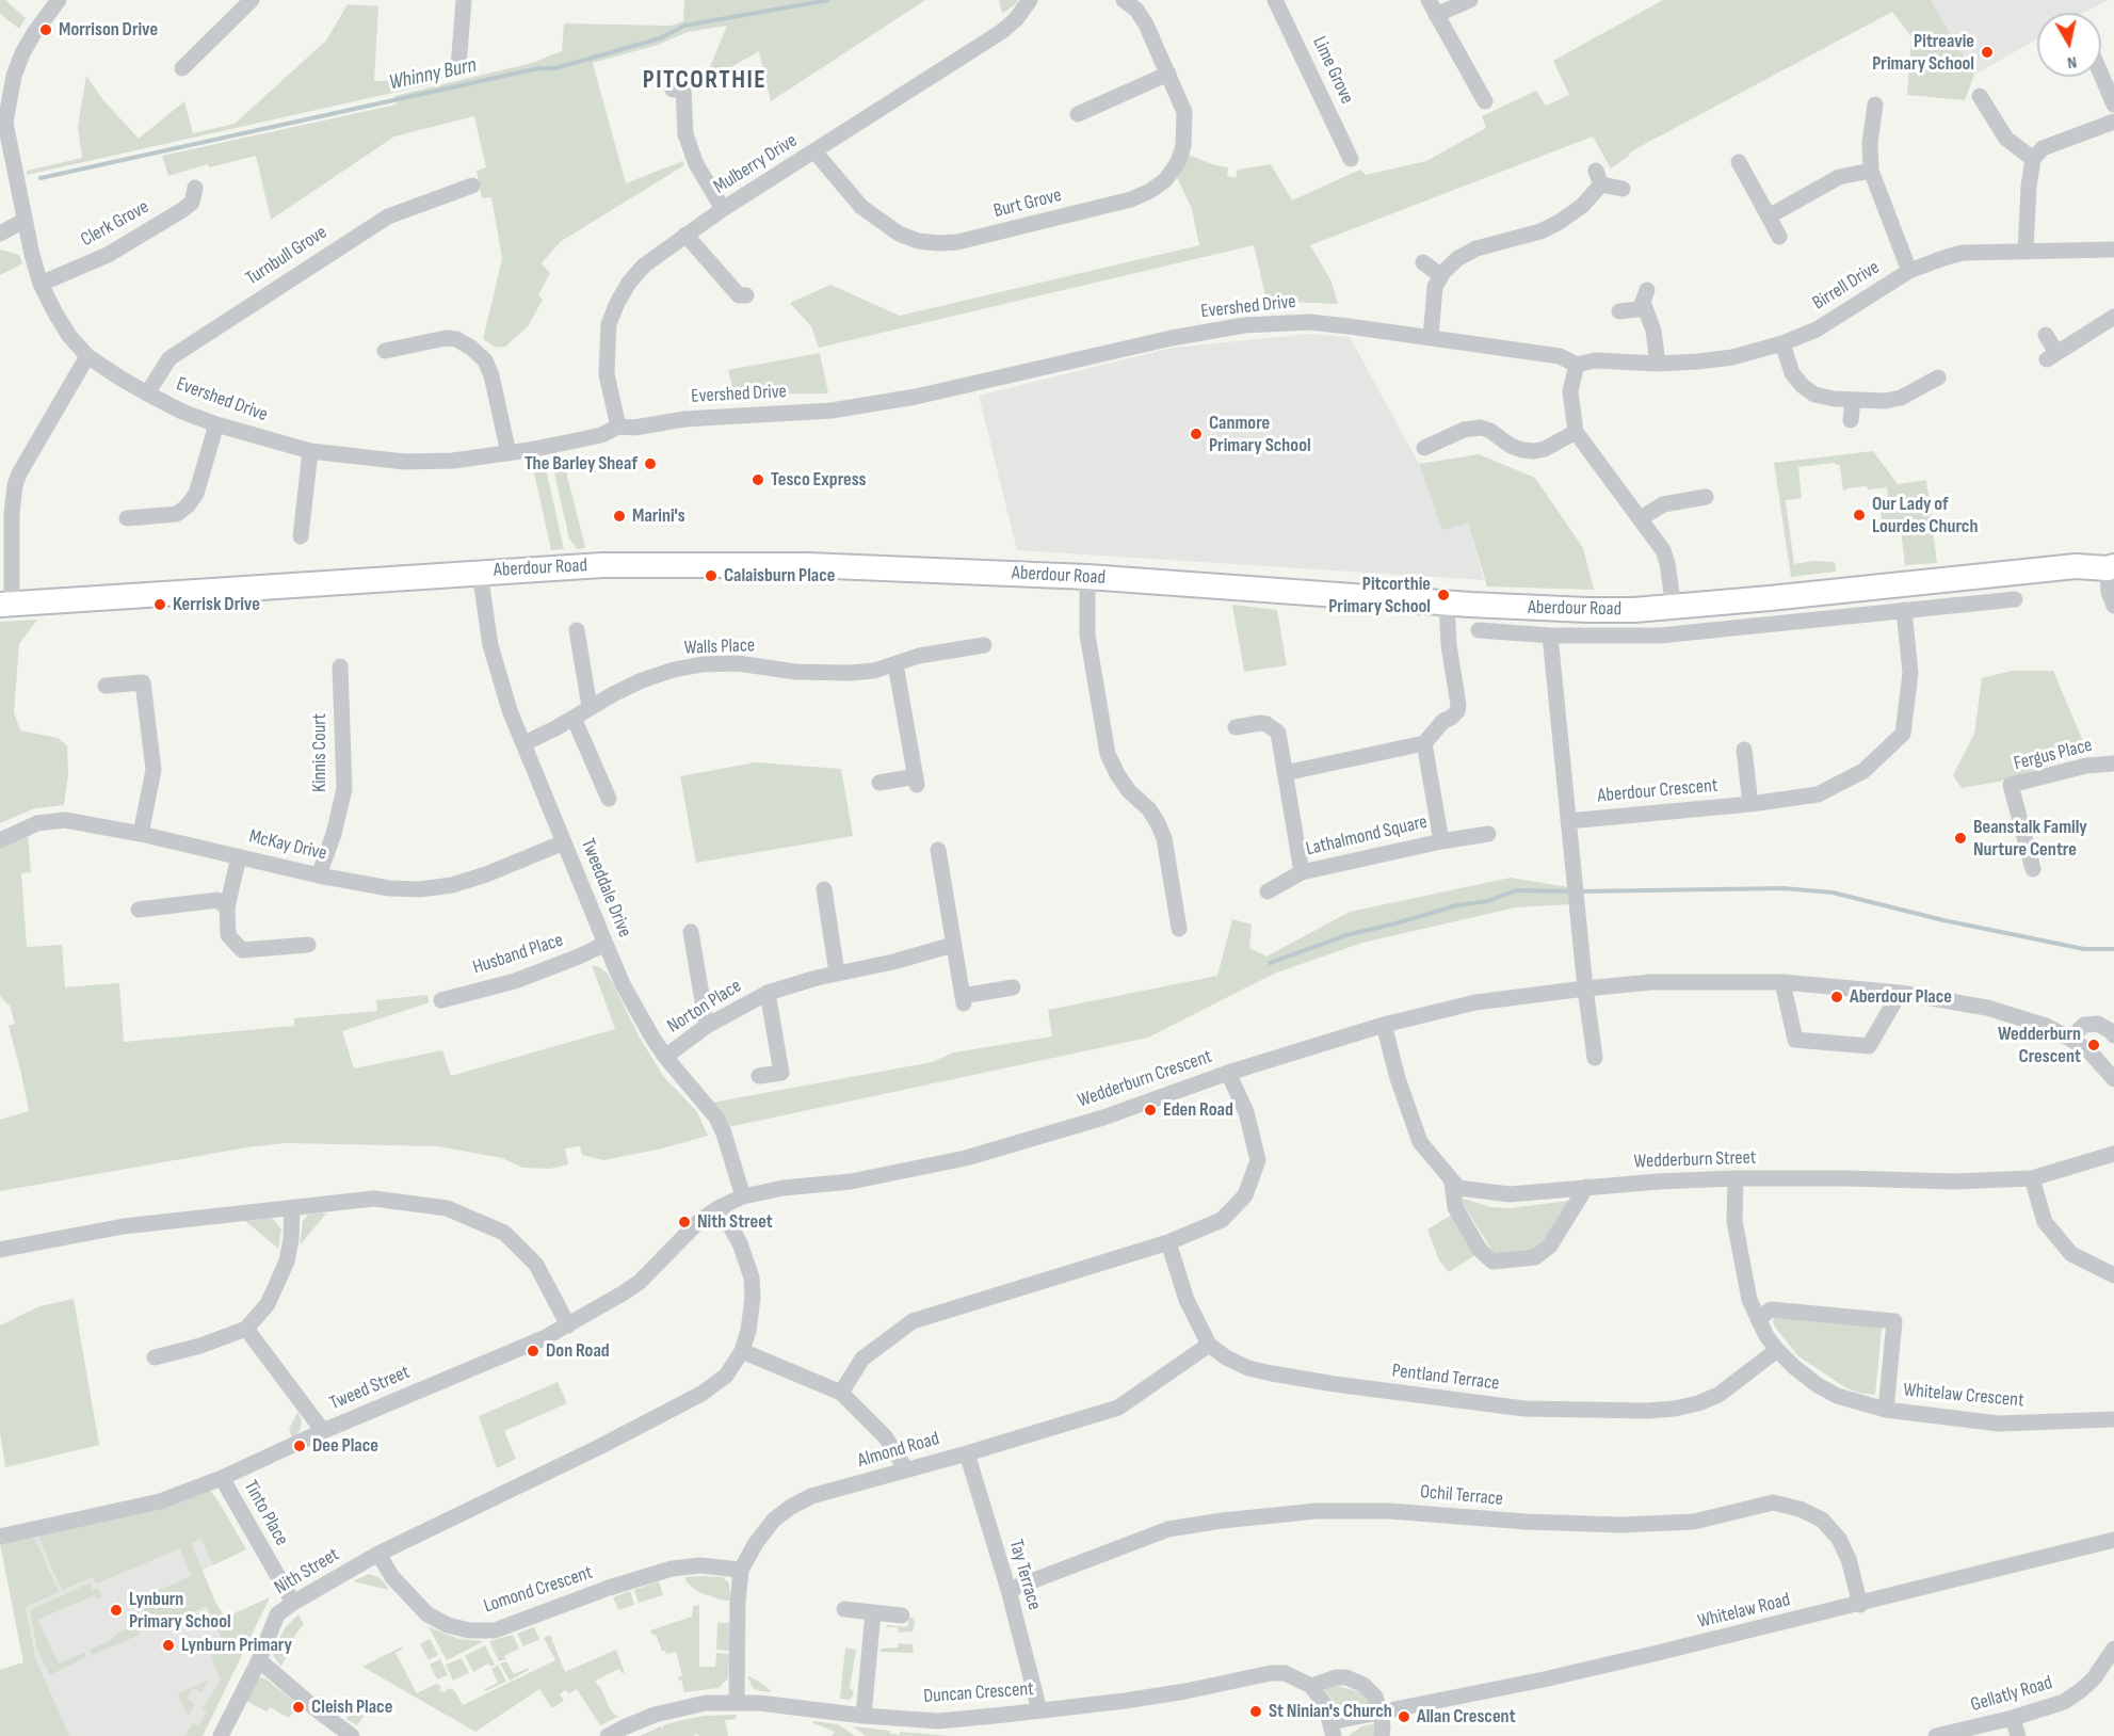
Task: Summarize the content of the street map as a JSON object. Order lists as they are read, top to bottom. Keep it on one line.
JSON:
{"streets":{"main road":["Aberdour Road"],"street":["Lime Grove","Mulberry Drive","Burt Grove","Clerk Grove","Turnbull Grove","Birrell Drive","Evershed Drive","Walls Place","Kinnis Court","Fergus Place","Aberdour Crescent","Lathalmond Square","McKay Drive","Tweeddale Drive","Husband Place","Norton Place","Wedderburn Crescent","Wedderburn Street","Pentland Terrace","Tweed Street","Whitelaw Crescent","Almond Road","Ochil Terrace","Tinto Place","Nith Street","Tay Terrace","Lomond Crescent","Whitelaw Road","Duncan Crescent","Gellatly Road"]},"crossings":[["Mulberry Drive","Burt Grove"],["Mulberry Drive","Evershed Drive"],["Clerk Grove","Evershed Drive"],["Turnbull Grove","Evershed Drive"],["Birrell Drive","Evershed Drive"],["Aberdour Road","Aberdour Crescent"],["Aberdour Road","Tweeddale Drive"],["Walls Place","Tweeddale Drive"],["Kinnis Court","McKay Drive"],["McKay Drive","Tweeddale Drive"],["Tweeddale Drive","Husband Place"],["Tweeddale Drive","Norton Place"],["Tweeddale Drive","Wedderburn Crescent"],["Wedderburn Crescent","Tweed Street"],["Wedderburn Crescent","Nith Street"],["Wedderburn Street","Whitelaw Crescent"],["Pentland Terrace","Whitelaw Crescent"],["Pentland Terrace","Almond Road"],["Tweed Street","Tinto Place"],["Tweed Street","Nith Street"],["Almond Road","Tay Terrace"],["Almond Road","Lomond Crescent"],["Almond Road","Duncan Crescent"],["Ochil Terrace","Tay Terrace"],["Ochil Terrace","Whitelaw Road"],["Tinto Place","Nith Street"],["Nith Street","Lomond Crescent"],["Tay Terrace","Duncan Crescent"]],"districts":["PITCORTHIE"],"water":["Whinny Burn"],"places":["Morrison Drive","Pitreavie Primary School","Canmore Primary School","The Barley Sheaf","Tesco Express","Our Lady of Lourdes Church","Marini's","Calaisburn Place","Pitcorthie Primary School","Kerrisk Drive","Beanstalk Family Nurture Centre","Aberdour Place","Wedderburn Crescent","Eden Road","Nith Street","Don Road","Dee Place","Lynburn Primary School","Lynburn Primary","Cleish Place","St Ninian's Church","Allan Crescent"],"north":"bottom"}
